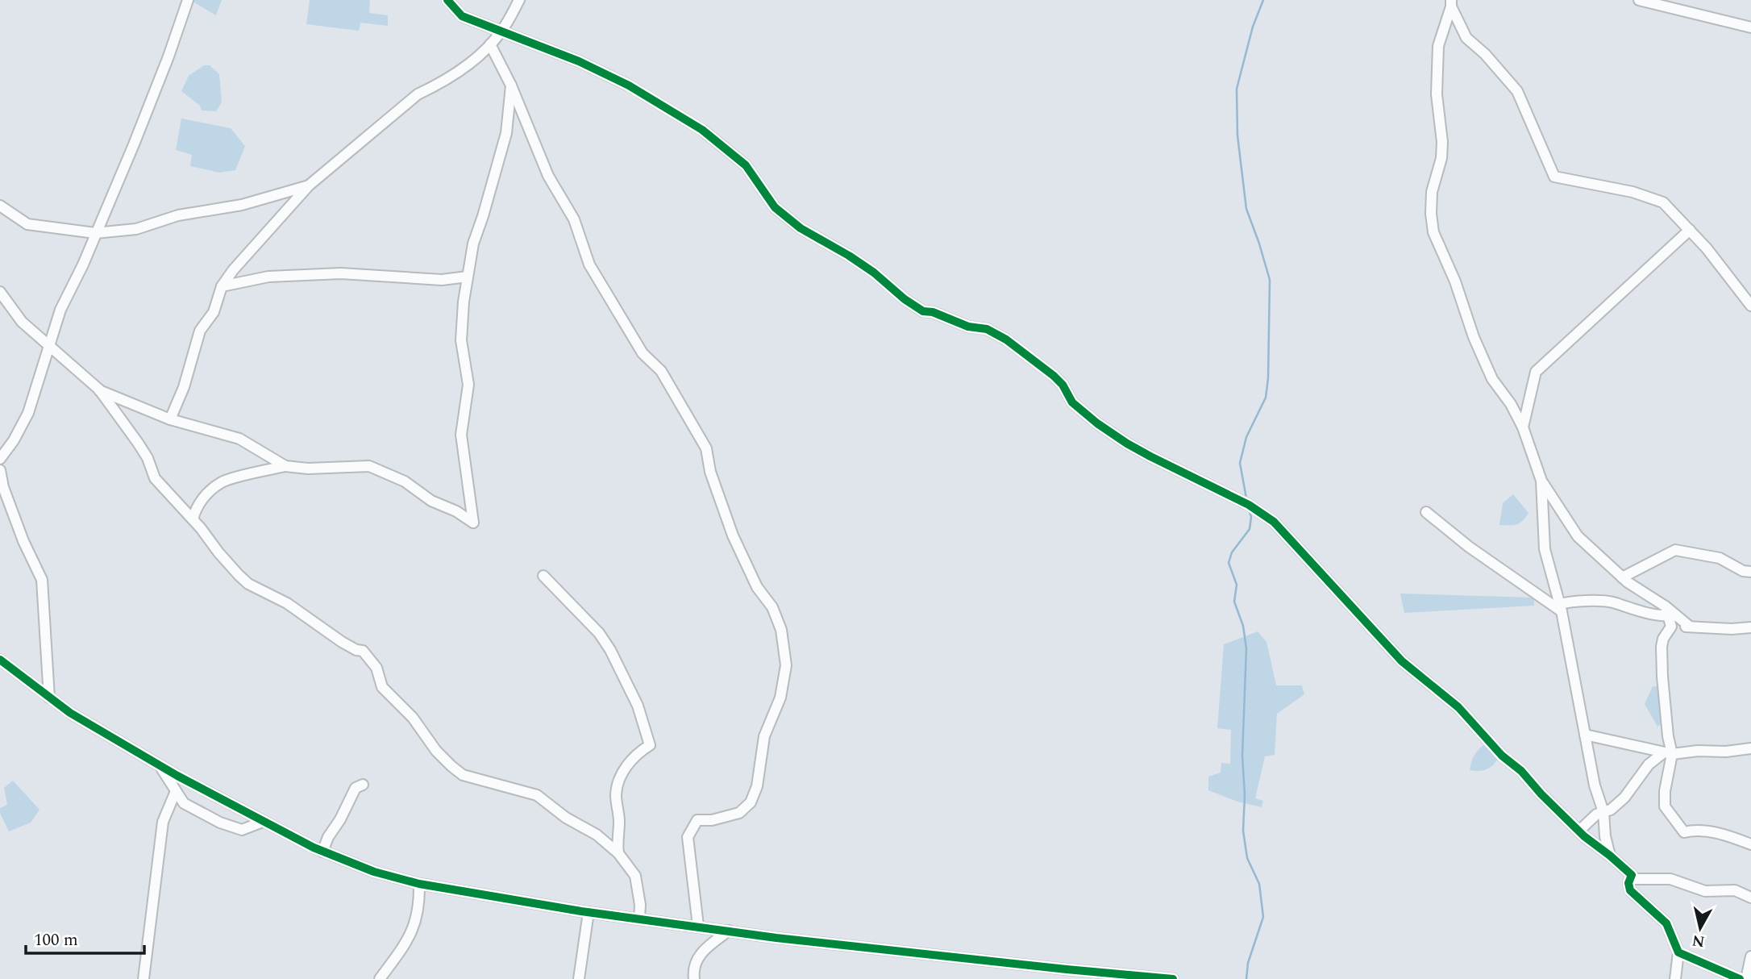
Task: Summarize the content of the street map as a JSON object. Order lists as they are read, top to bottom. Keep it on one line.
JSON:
{"scale_bar":"100 m","north":"bottom"}
